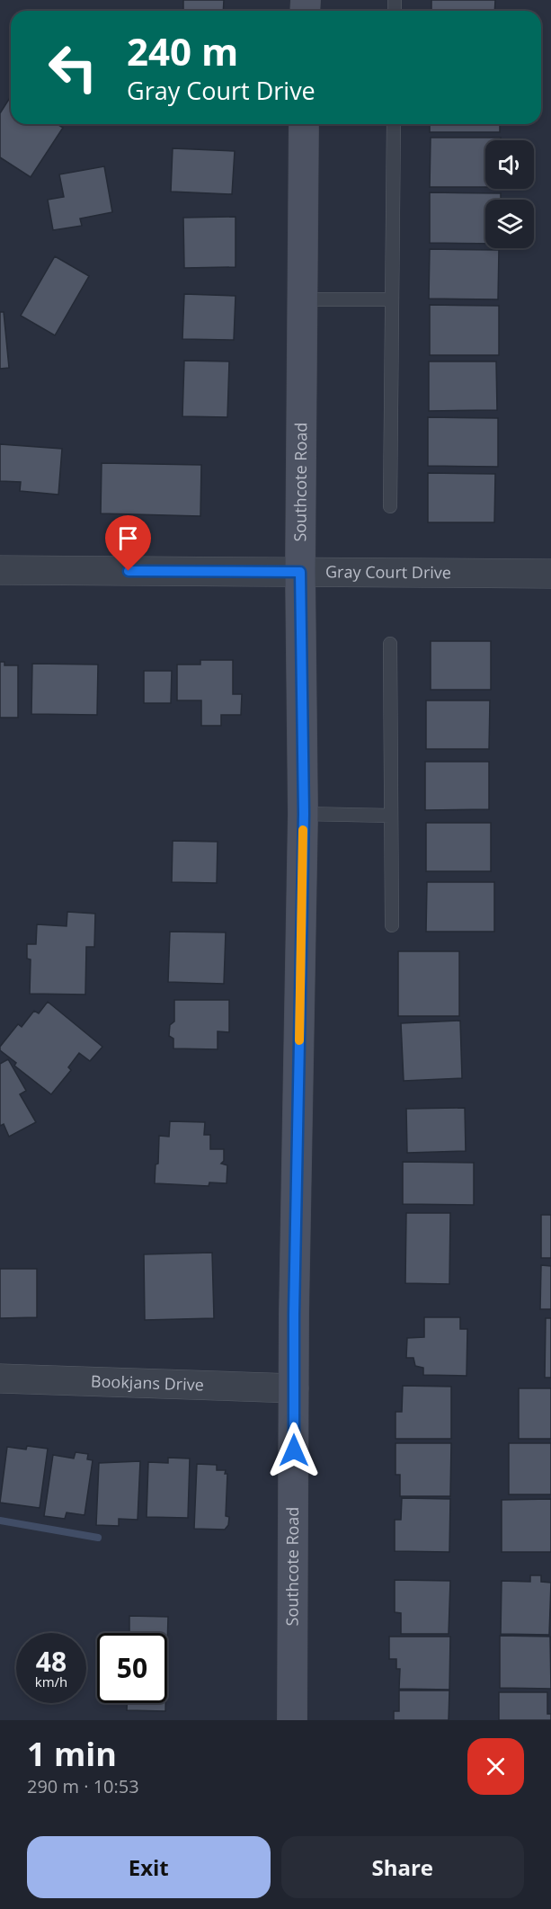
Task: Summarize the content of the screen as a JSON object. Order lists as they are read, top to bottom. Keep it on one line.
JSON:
{"streets":{"main road":["Southcote Road"],"street":["Gray Court Drive","Bookjans Drive"]},"crossings":[["Southcote Road","Gray Court Drive"],["Southcote Road","Bookjans Drive"]],"page":{"turn":["240 m","Gray Court Drive"],"speed":"48 km/h","limit":"50","heading":["1 min","290 m · 10:53"],"buttons":["Exit","Share"]}}
